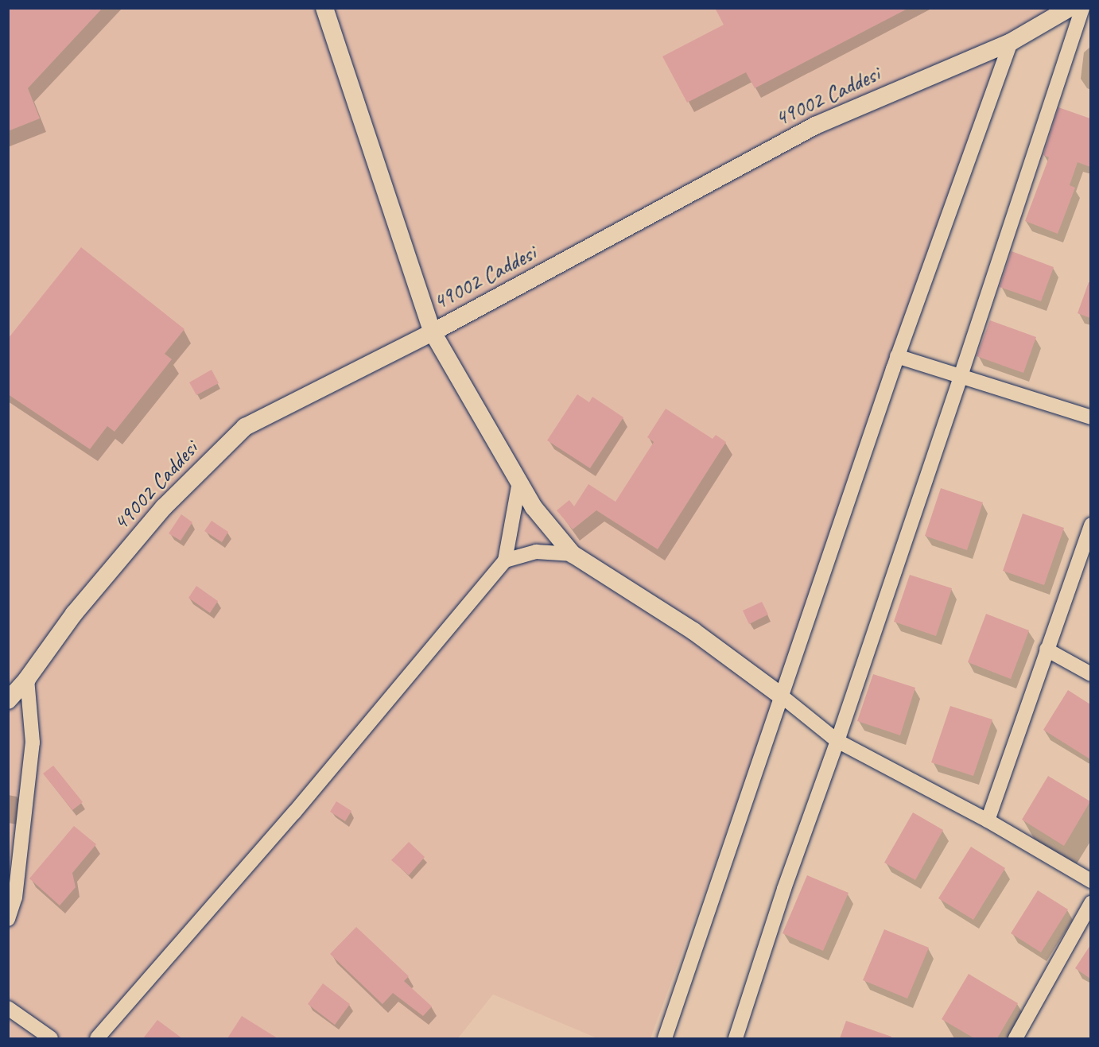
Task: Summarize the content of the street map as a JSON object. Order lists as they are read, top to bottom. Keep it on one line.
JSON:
{"streets":{"street":["49002 Caddesi"]}}
